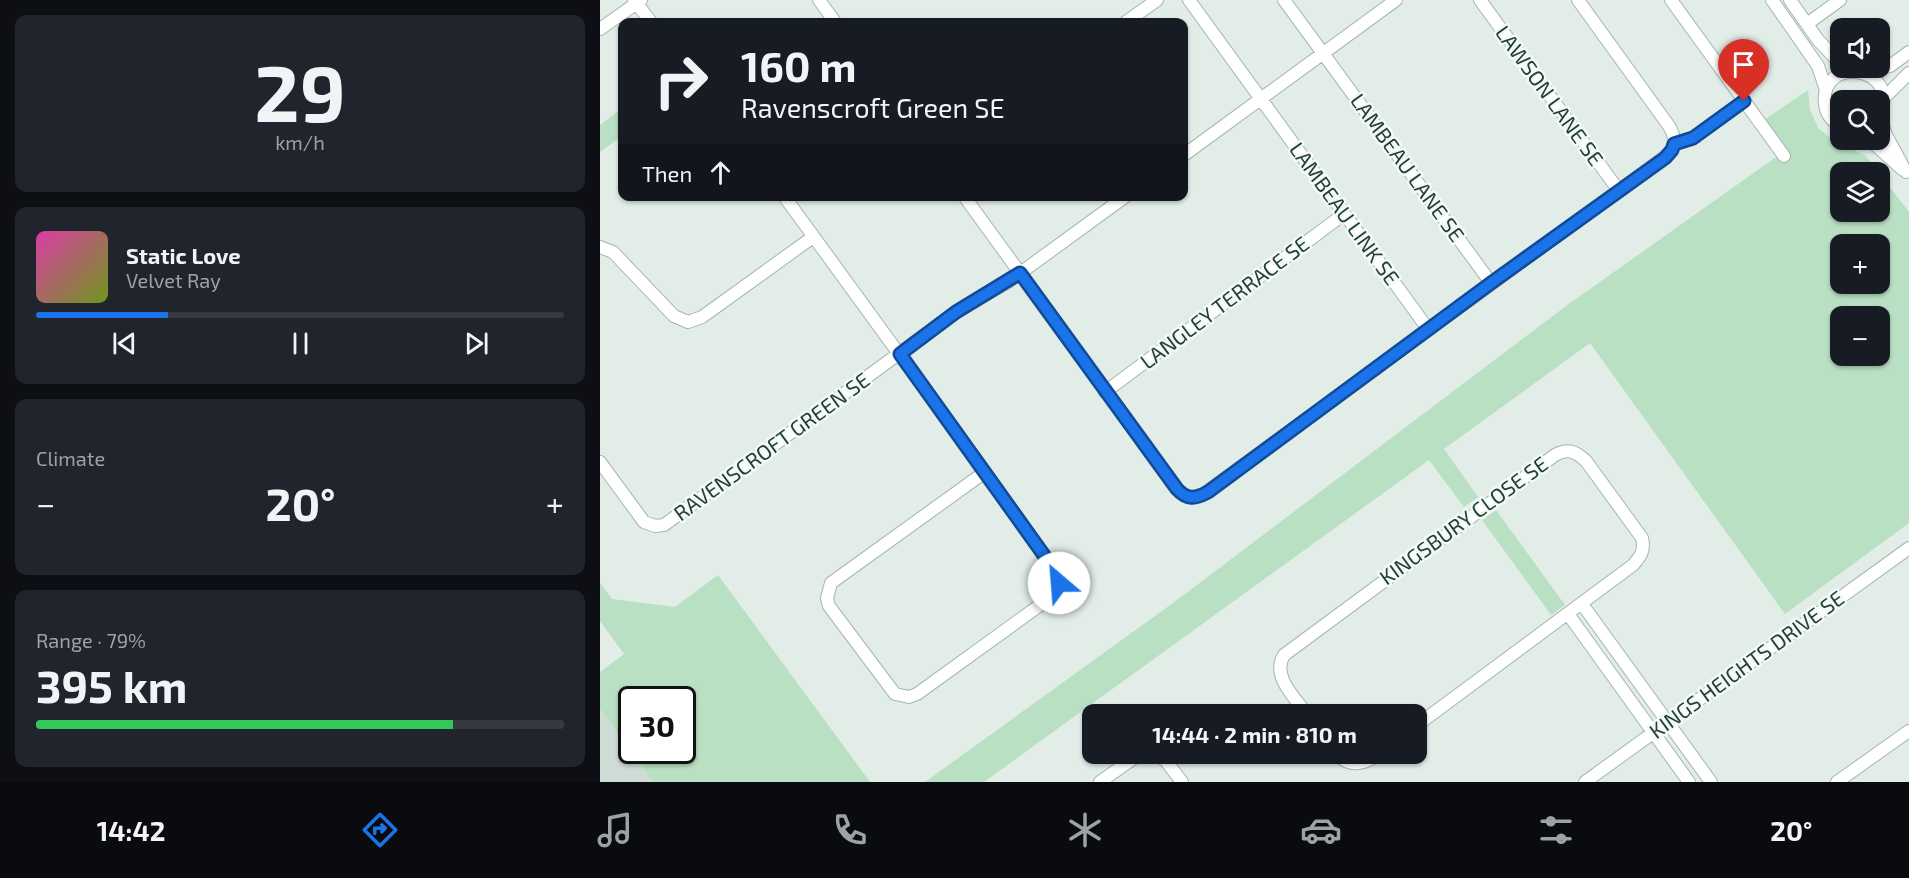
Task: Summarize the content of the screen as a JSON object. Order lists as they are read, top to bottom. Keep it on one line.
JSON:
{"streets":{"street":["LAWSON LANE SE","LAMBEAU LANE SE","LAMBEAU LINK SE","LANGLEY TERRACE SE","RAVENSCROFT GREEN SE","KINGSBURY CLOSE SE","KINGS HEIGHTS DRIVE SE"]},"crossings":[["LAMBEAU LINK SE","LANGLEY TERRACE SE"]],"page":{"tile":[["29","km/h"],"Climate",["Range · 79%","395 km"]],"map_buttons":["+","−"],"turn":["160 m","Ravenscroft Green SE"],"then":"Then","song":["Static Love","Velvet Ray"],"heat":["−","20°","+"],"limit":"30","trip":"14:44 · 2 min · 810 m","tabs":["14:42","20°"]}}
